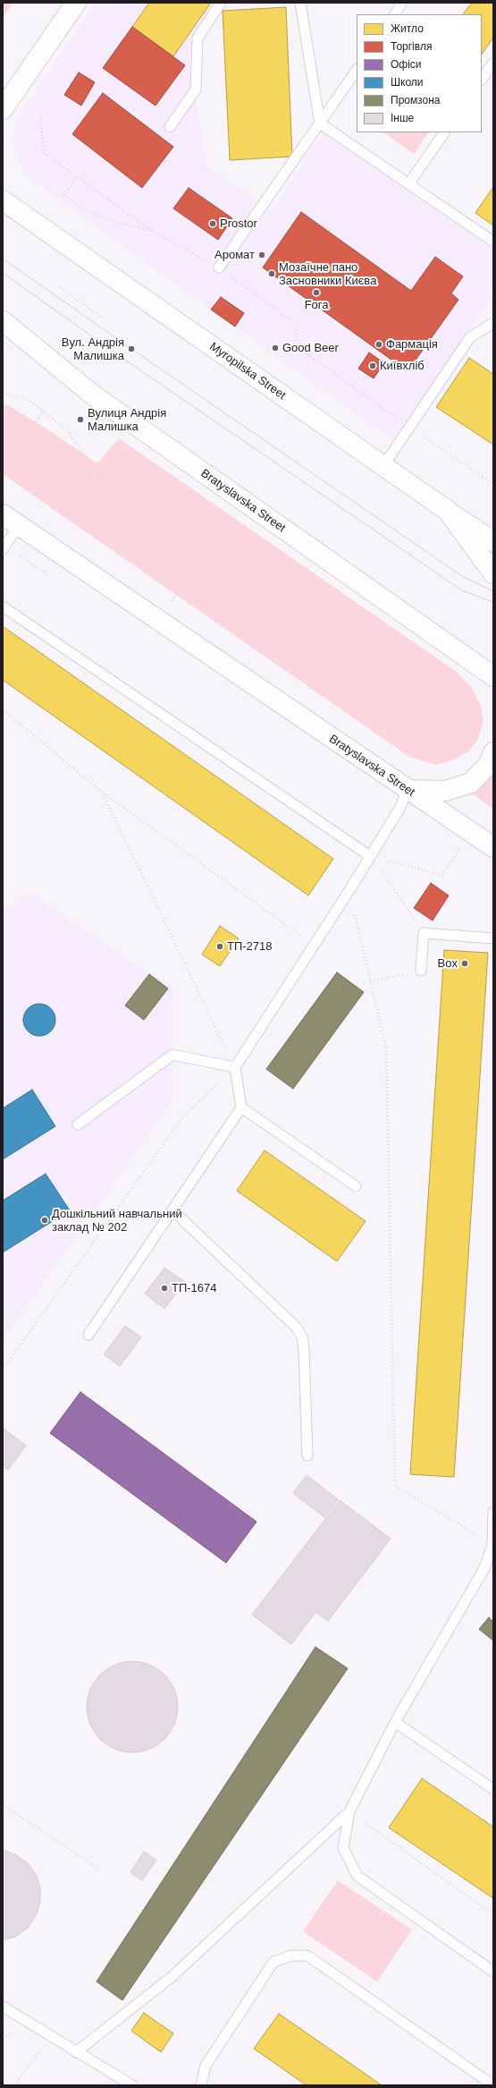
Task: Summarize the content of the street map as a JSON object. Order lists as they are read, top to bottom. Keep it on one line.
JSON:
{"streets":{"main road":["Myropilska Street","Bratyslavska Street"]},"places":["Prostor","Аромат","Мозаїчне пано Засновники Києва","Fora","Фармація","Good Beer","Вул. Андрія Малишка","Київхліб","Вулиця Андрія Малишка","ТП-2718","Box","Дошкільний навчальний заклад № 202","ТП-1674"],"legend":["Житло","Торгівля","Офіси","Школи","Промзона","Інше"]}
